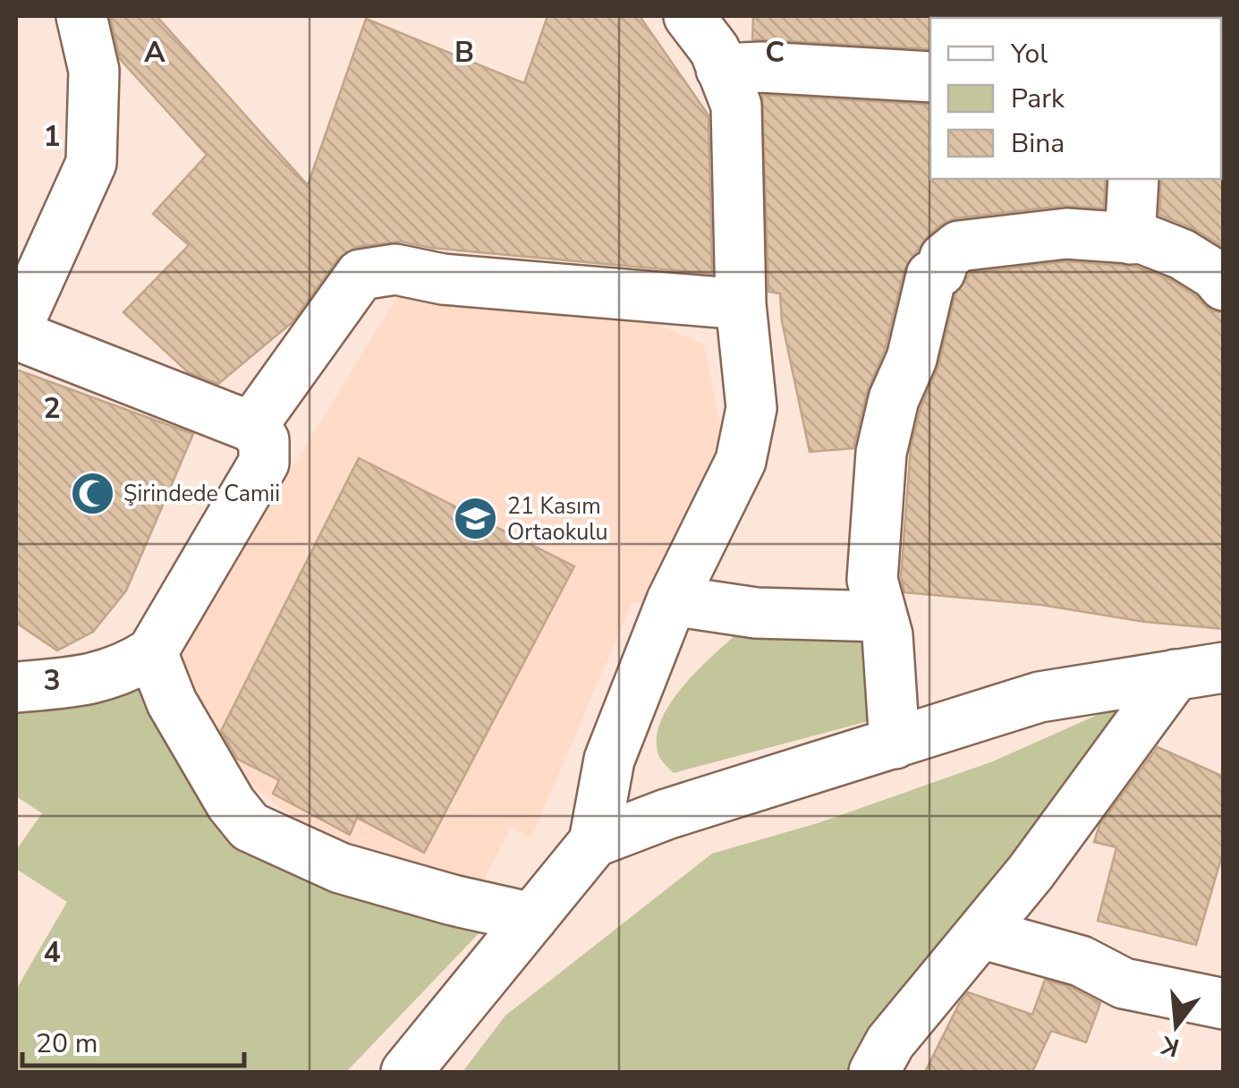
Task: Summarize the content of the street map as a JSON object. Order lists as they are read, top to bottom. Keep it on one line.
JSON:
{"places":{"mosque":["Şirindede Camii"],"school or university":["21 Kasım Ortaokulu"]},"legend":["Yol","Park","Bina"],"scale_bar":"20 m","north":"bottom","grid":{"columns":["A","B","C"],"rows":["1","2","3","4"]}}
